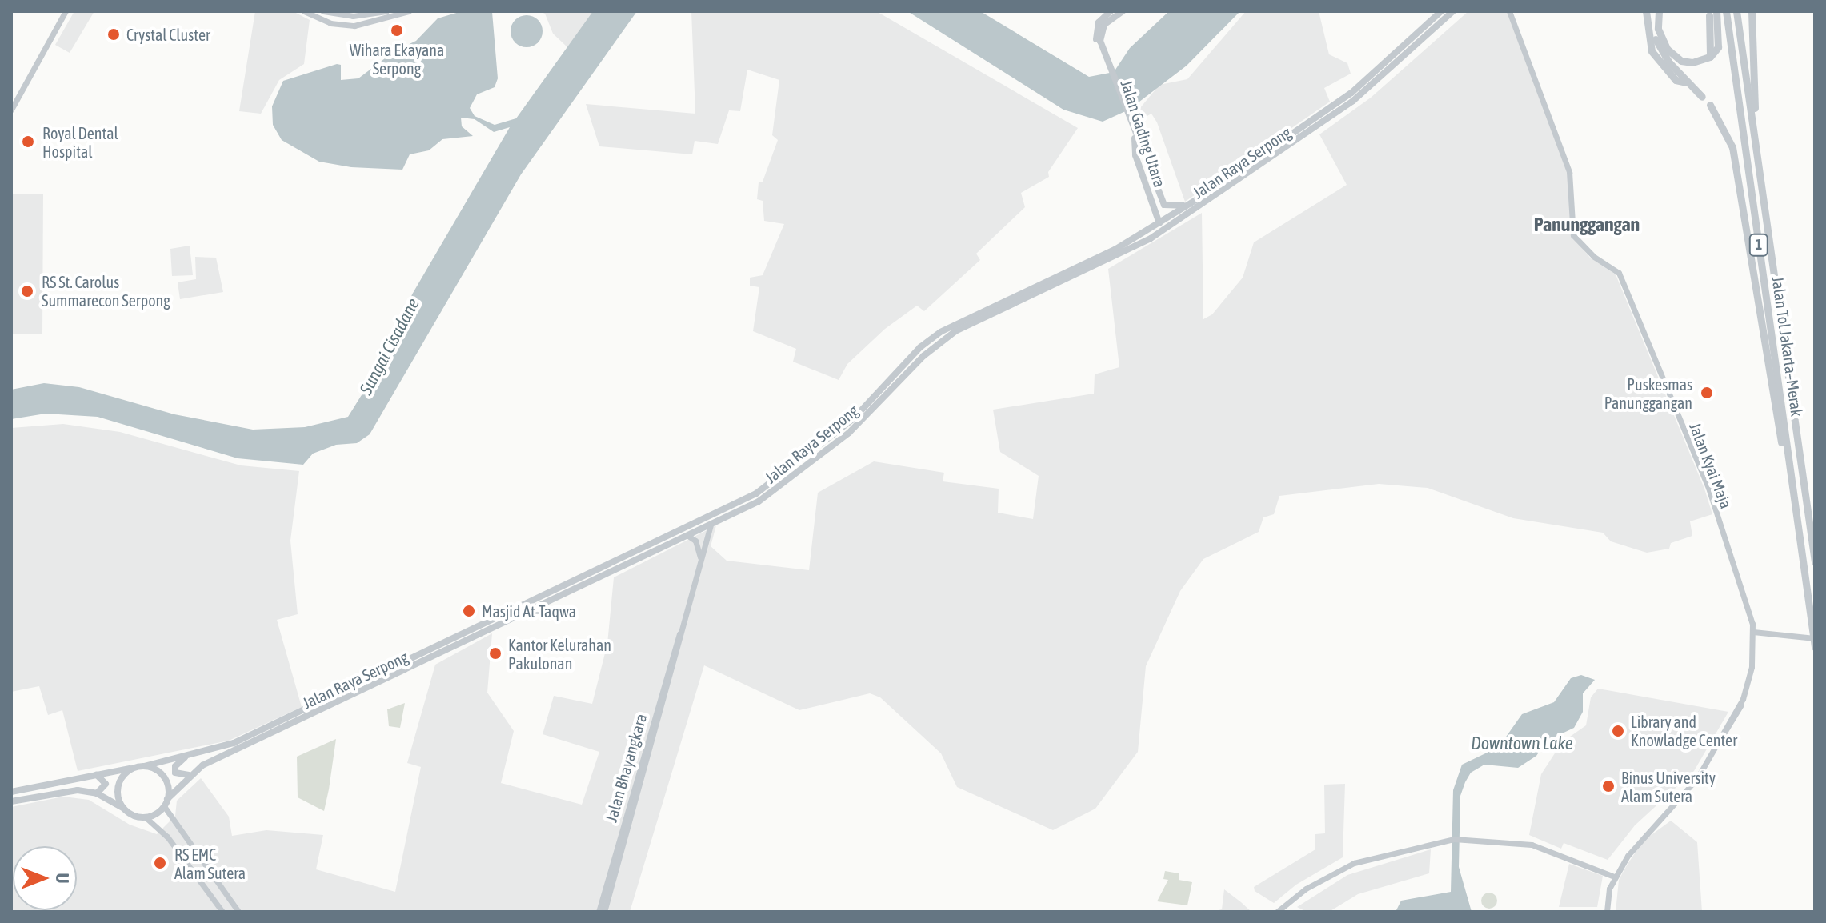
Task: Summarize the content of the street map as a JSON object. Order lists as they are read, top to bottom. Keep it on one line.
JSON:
{"streets":{"highway":["1","Jalan Tol Jakarta–Merak"],"main road":["Jalan Gading Utara","Jalan Raya Serpong","Jalan Kyai Maja","Jalan Bhayangkara"]},"crossings":[["Jalan Gading Utara","Jalan Raya Serpong"],["Jalan Raya Serpong","Jalan Bhayangkara"]],"districts":["Panunggangan"],"water":["Sungai Cisadane","Downtown Lake"],"places":["Wihara Ekayana Serpong","Crystal Cluster","Royal Dental Hospital","RS St. Carolus Summarecon Serpong","Puskesmas Panunggangan","Masjid At-Taqwa","Kantor Kelurahan Pakulonan","Library and Knowladge Center","Binus University Alam Sutera","RS EMC Alam Sutera"],"north":"right"}
